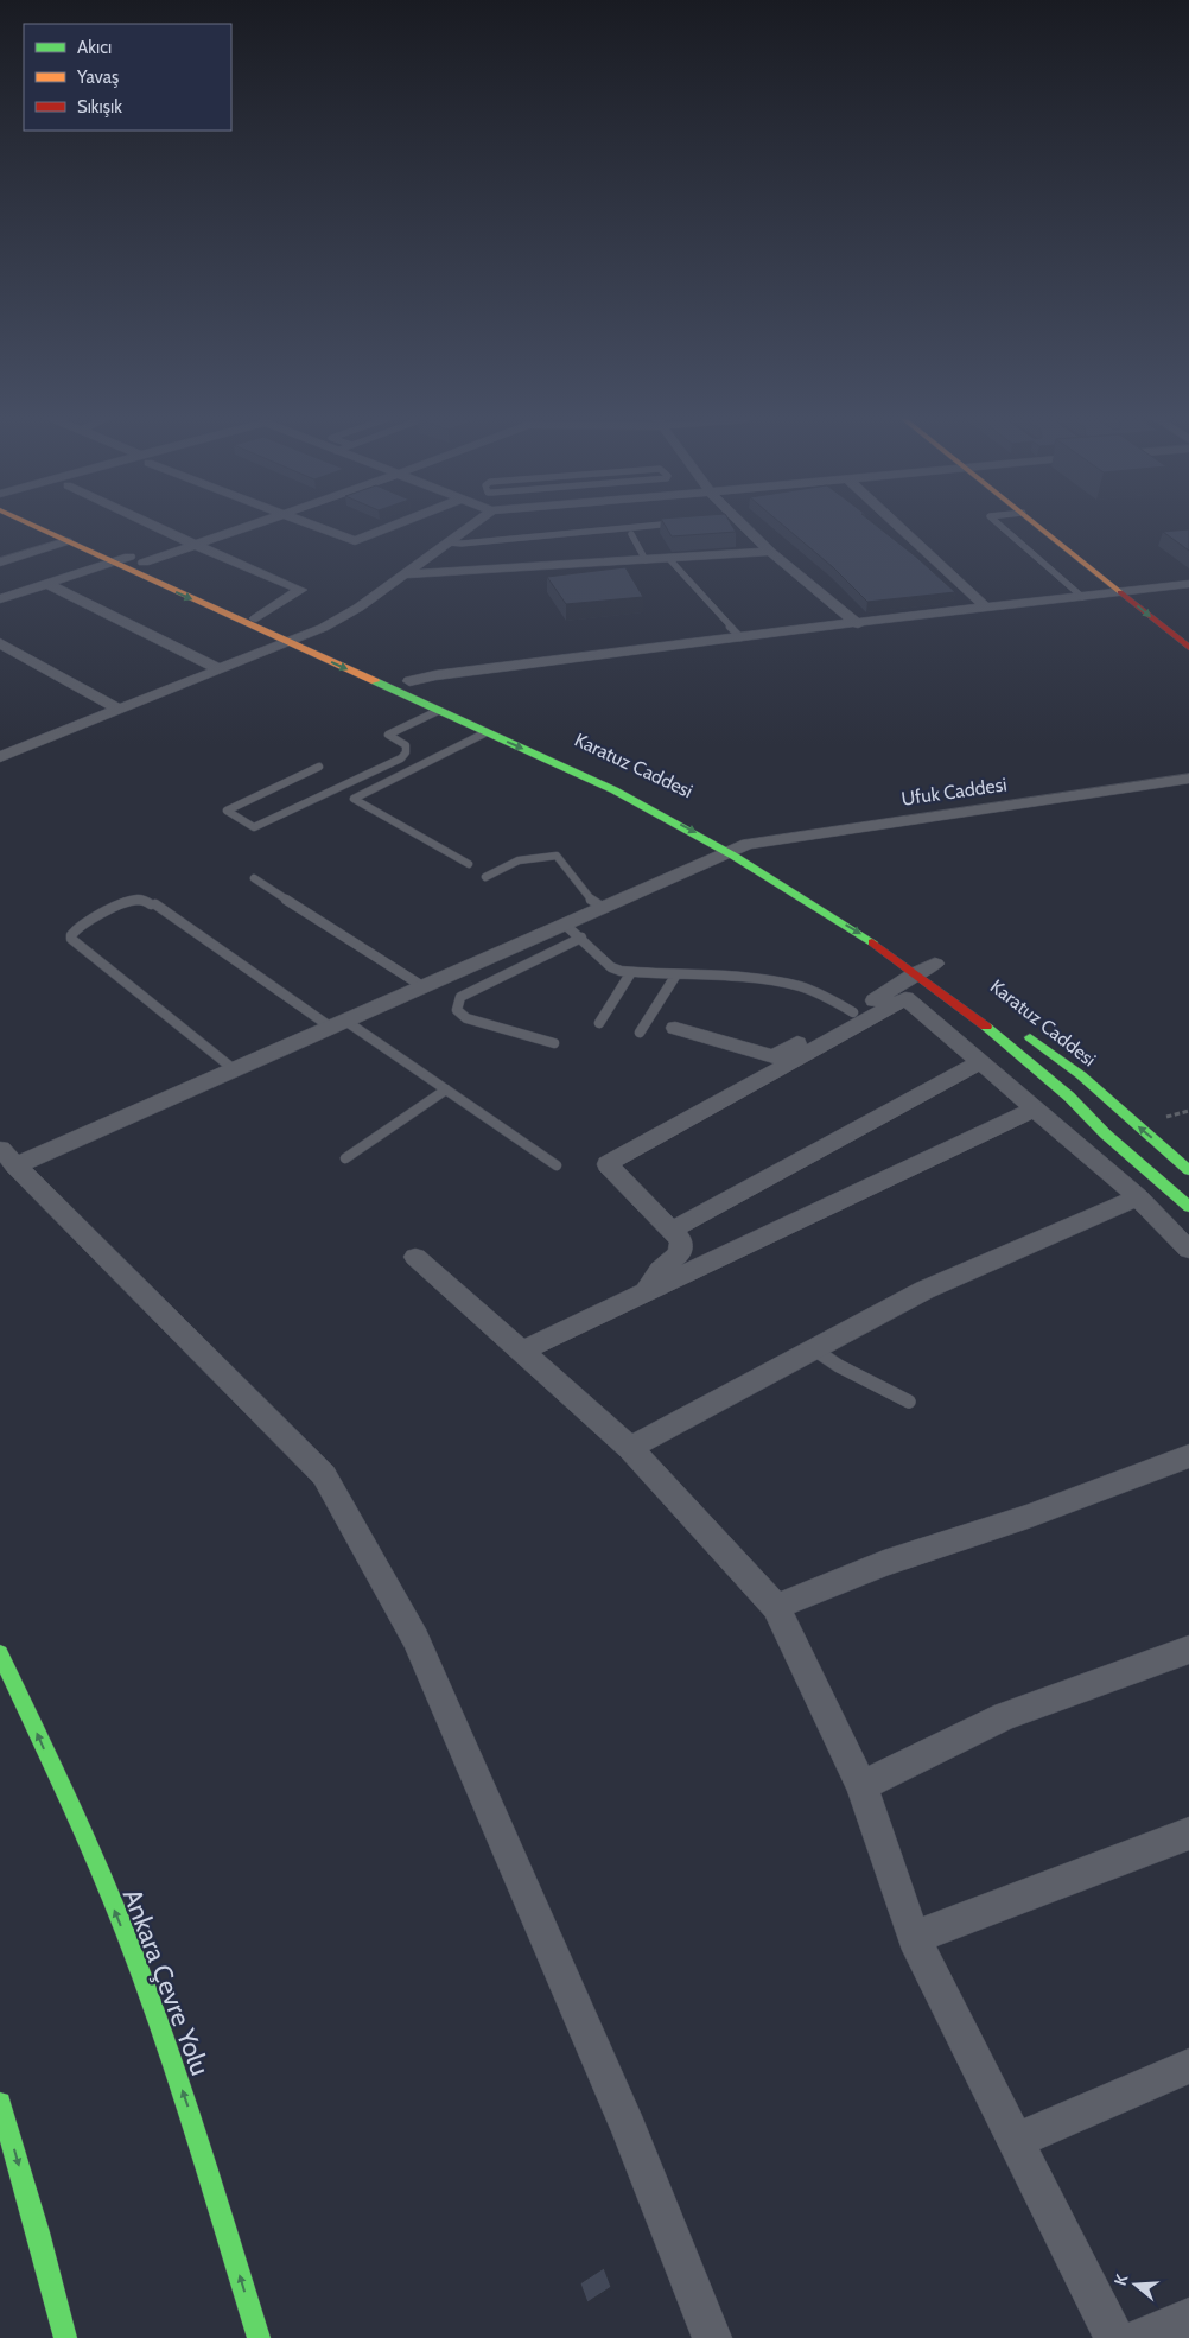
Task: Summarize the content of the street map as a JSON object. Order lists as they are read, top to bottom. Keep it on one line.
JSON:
{"streets":{"main road":["Karatuz Caddesi","Ankara Çevre Yolu"],"street":["Ufuk Caddesi"]},"one_way":["Ankara Çevre Yolu"],"legend":["Akıcı","Yavaş","Sıkışık"],"north":"left"}
